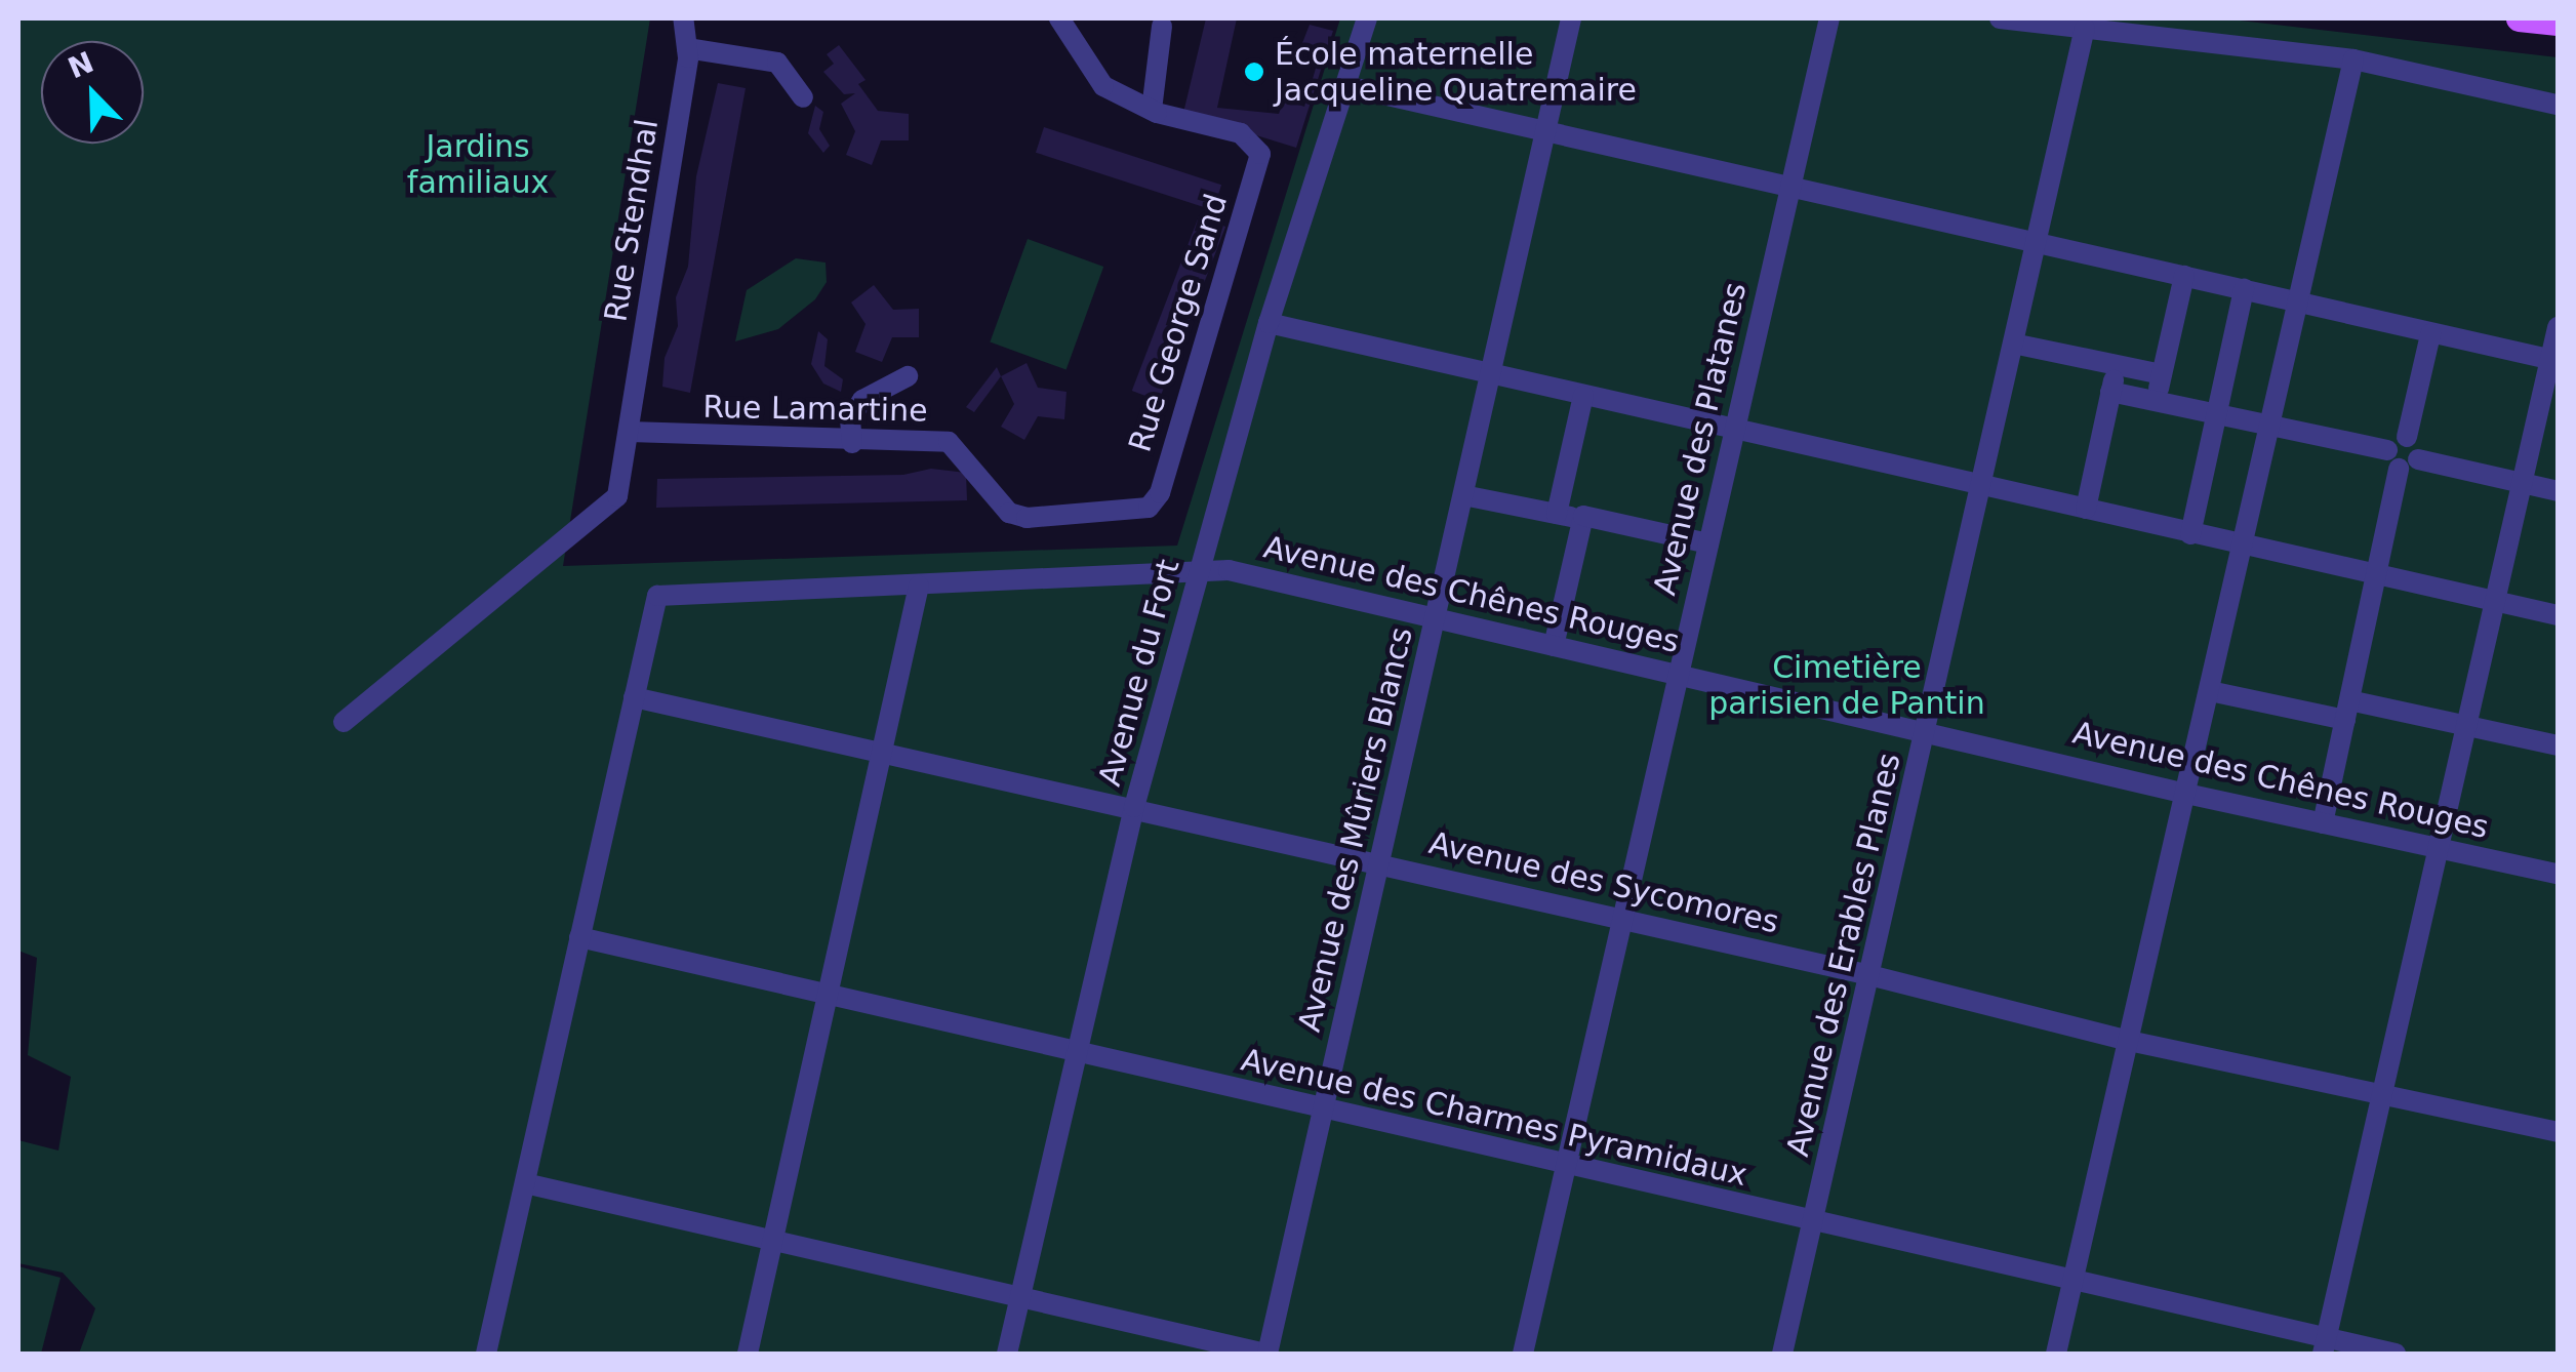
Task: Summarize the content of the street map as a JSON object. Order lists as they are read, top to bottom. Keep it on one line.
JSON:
{"streets":{"street":["Rue Stendhal","Rue George Sand","Rue Lamartine","Avenue des Platanes","Avenue des Chênes Rouges","Avenue du Fort","Avenue des Mûriers Blancs","Avenue des Sycomores","Avenue des Erables Planes","Avenue des Charmes Pyramidaux"]},"crossings":[["Rue Stendhal","Rue Lamartine"],["Rue George Sand","Rue Lamartine"],["Avenue des Platanes","Avenue des Chênes Rouges"],["Avenue des Platanes","Avenue des Sycomores"],["Avenue des Platanes","Avenue des Charmes Pyramidaux"],["Avenue des Chênes Rouges","Avenue du Fort"],["Avenue des Chênes Rouges","Avenue des Mûriers Blancs"],["Avenue des Chênes Rouges","Avenue des Sycomores"],["Avenue des Chênes Rouges","Avenue des Erables Planes"],["Avenue du Fort","Avenue des Sycomores"],["Avenue du Fort","Avenue des Charmes Pyramidaux"],["Avenue des Mûriers Blancs","Avenue des Sycomores"],["Avenue des Mûriers Blancs","Avenue des Charmes Pyramidaux"],["Avenue des Sycomores","Avenue des Erables Planes"],["Avenue des Erables Planes","Avenue des Charmes Pyramidaux"]],"parks":["Jardins familiaux","Cimetière parisien de Pantin"],"places":["École maternelle Jacqueline Quatremaire"],"north":"top left"}
